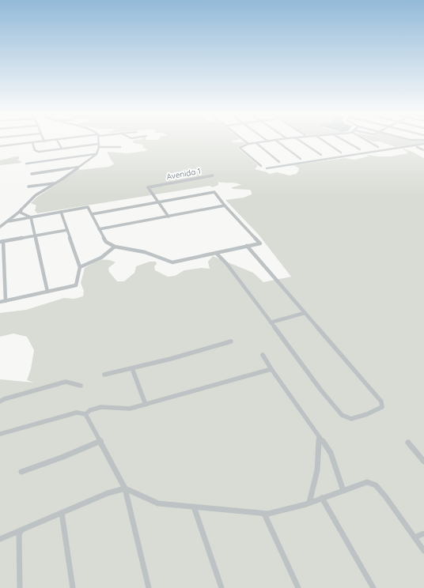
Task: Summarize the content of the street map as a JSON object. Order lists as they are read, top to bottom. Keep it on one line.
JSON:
{"streets":{"street":["Avenida 1"]}}
